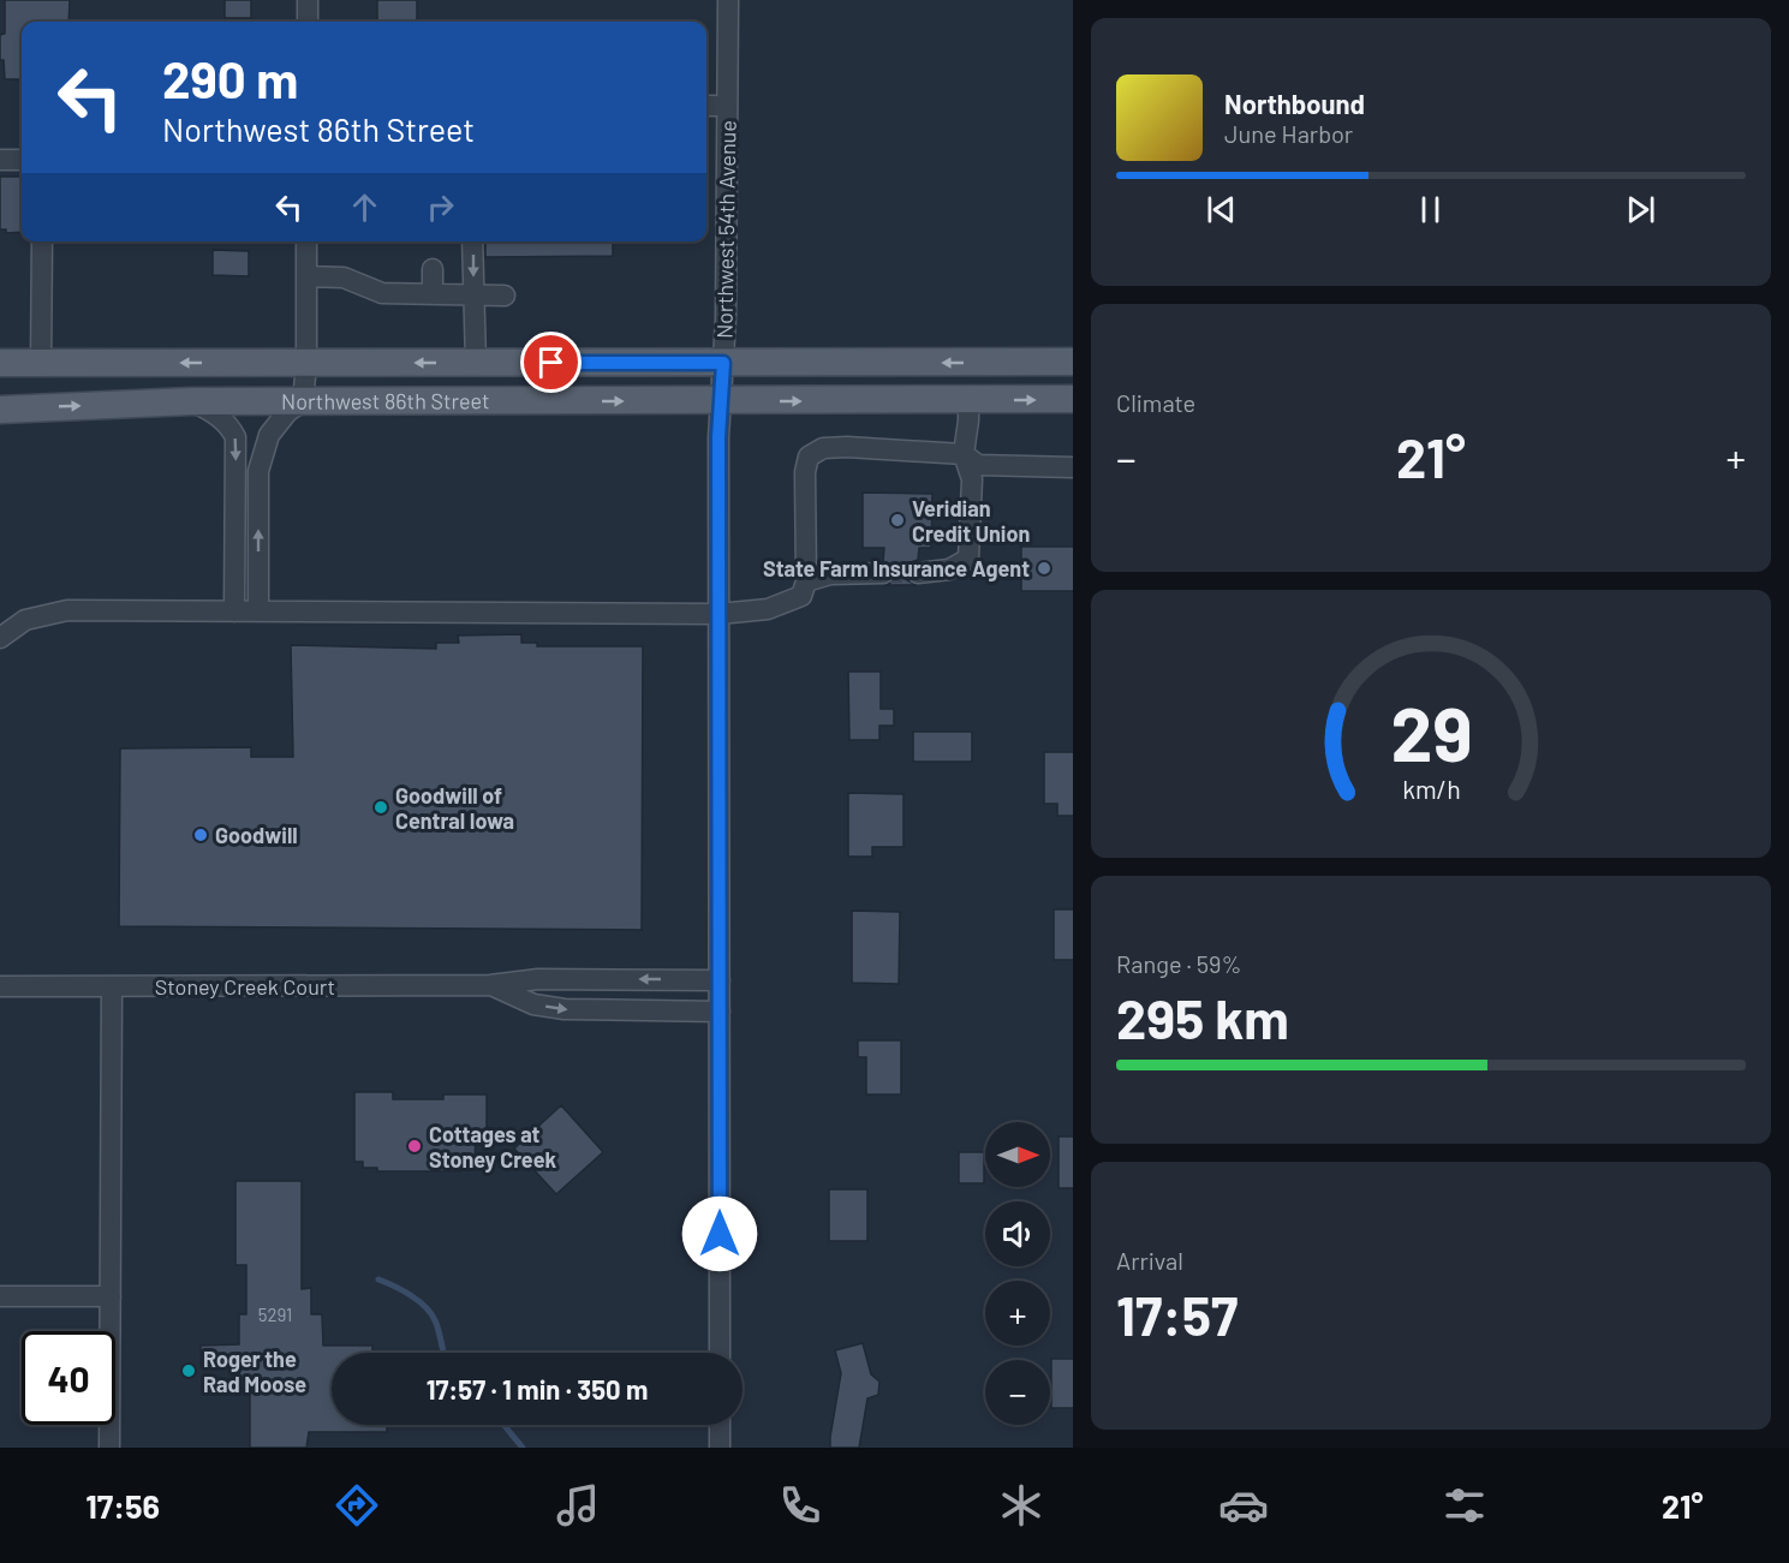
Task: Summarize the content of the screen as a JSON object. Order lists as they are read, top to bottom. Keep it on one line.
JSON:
{"streets":{"main road":["Northwest 86th Street"],"street":["Northwest 54th Avenue","Stoney Creek Court"]},"crossings":[["Northwest 54th Avenue","Northwest 86th Street"],["Northwest 54th Avenue","Stoney Creek Court"]],"places":["Veridian Credit Union","State Farm Insurance Agent","Goodwill of Central Iowa","Goodwill","Cottages at Stoney Creek","Roger the Rad Moose"],"house_numbers":["5291"],"north":"right","page":{"turn":["290 m","Northwest 86th Street"],"song":["Northbound","June Harbor"],"tile":["Climate",["Range · 59%","295 km"],["Arrival","17:57"]],"heat":["−","21°","+"],"map_buttons":["+","−"],"limit":"40","trip":"17:57 · 1 min · 350 m","tabs":["17:56","21°"],"gauge":["29","km/h"]}}
